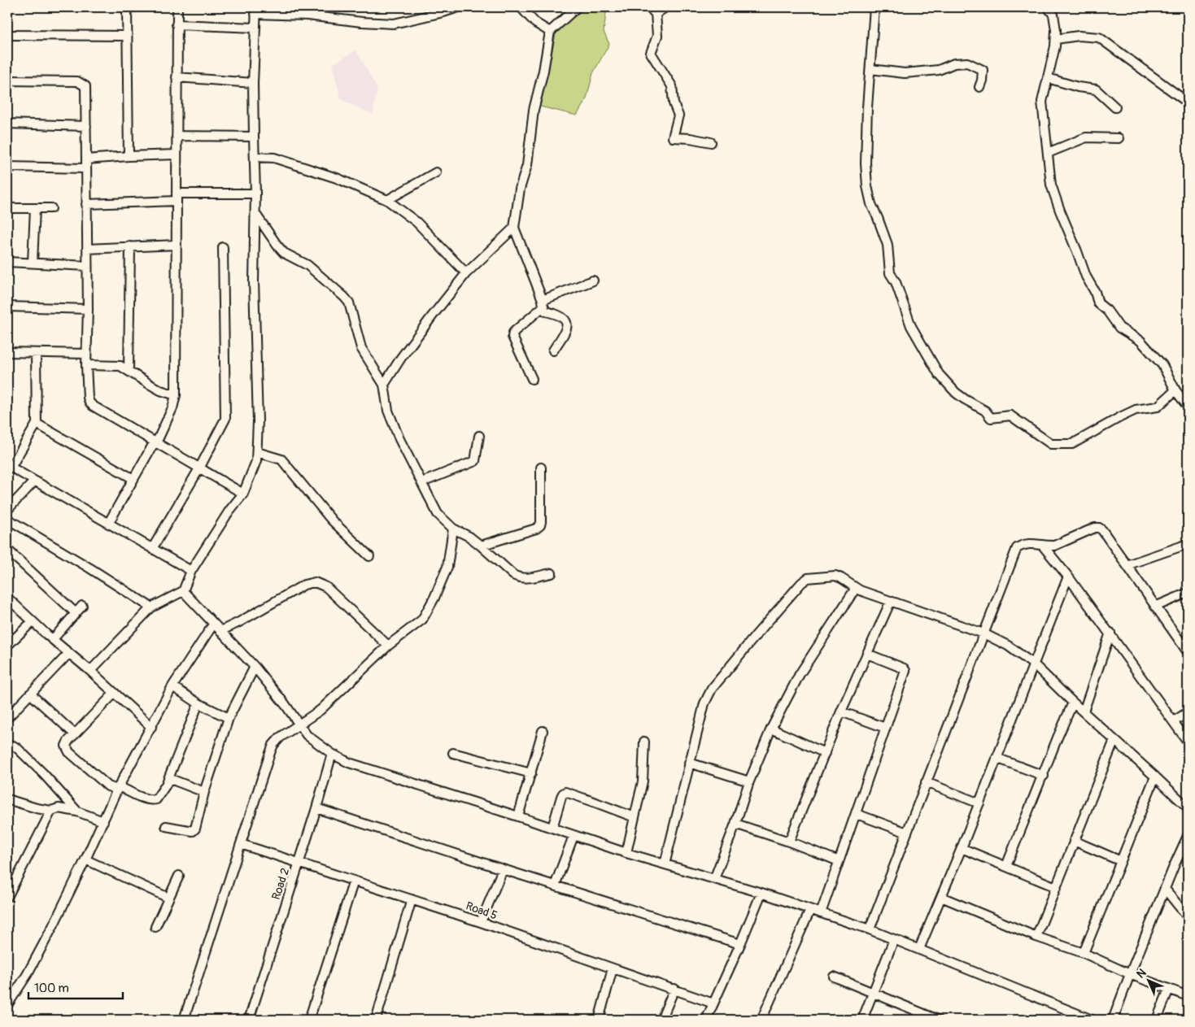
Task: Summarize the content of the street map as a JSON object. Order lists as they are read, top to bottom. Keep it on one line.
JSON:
{"streets":{"street":["Road 2","Road 5"]},"crossings":[["Road 2","Road 5"]],"scale_bar":"100 m","north":"top left"}
